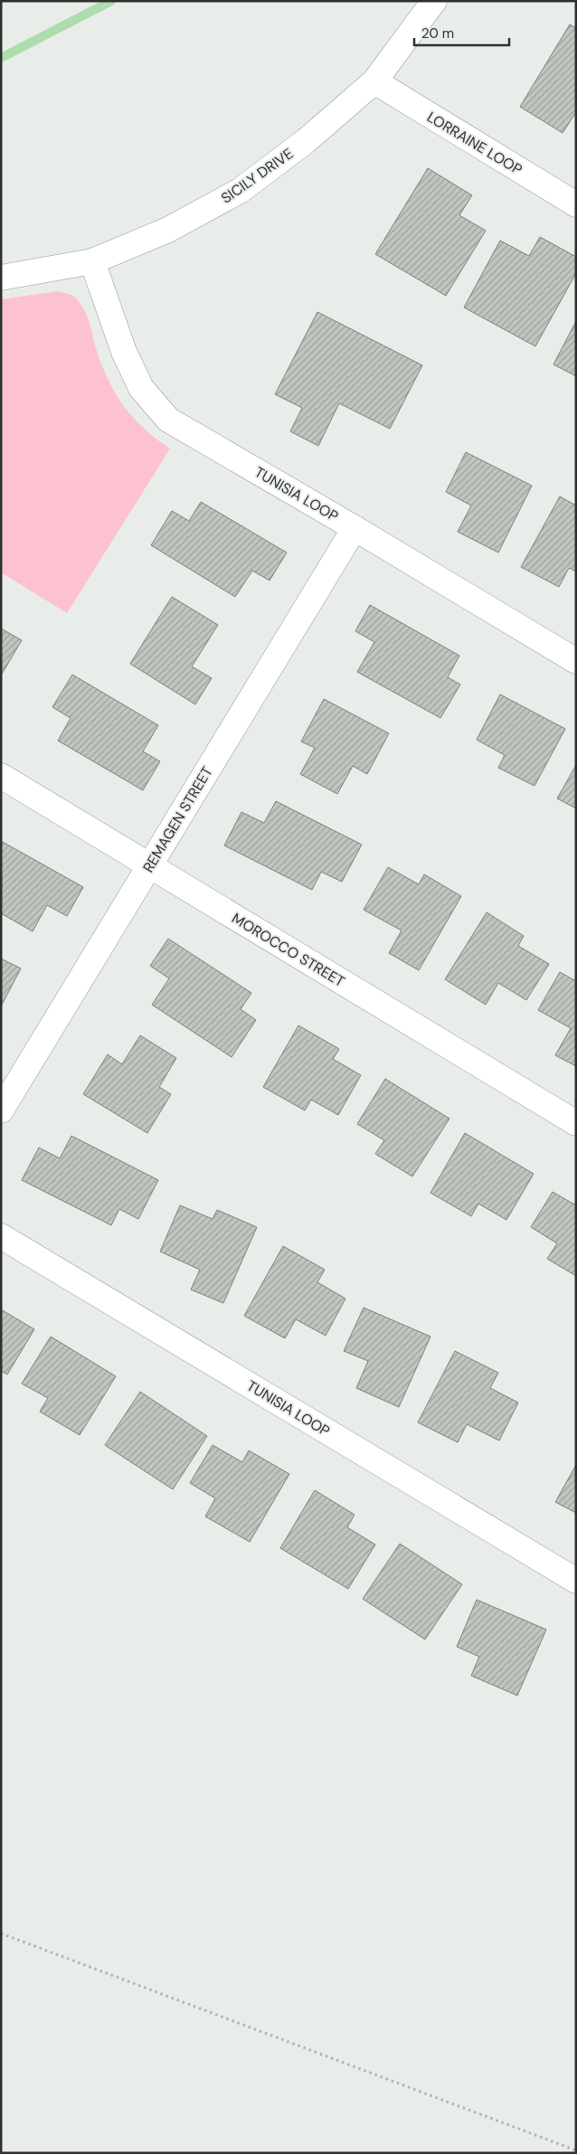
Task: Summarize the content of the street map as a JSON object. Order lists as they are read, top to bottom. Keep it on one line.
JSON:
{"streets":{"street":["LORRAINE LOOP","SICILY DRIVE","TUNISIA LOOP","REMAGEN STREET","MOROCCO STREET"]},"crossings":[["LORRAINE LOOP","SICILY DRIVE"],["SICILY DRIVE","TUNISIA LOOP"],["TUNISIA LOOP","REMAGEN STREET"],["REMAGEN STREET","MOROCCO STREET"]],"scale_bar":"20 m"}
